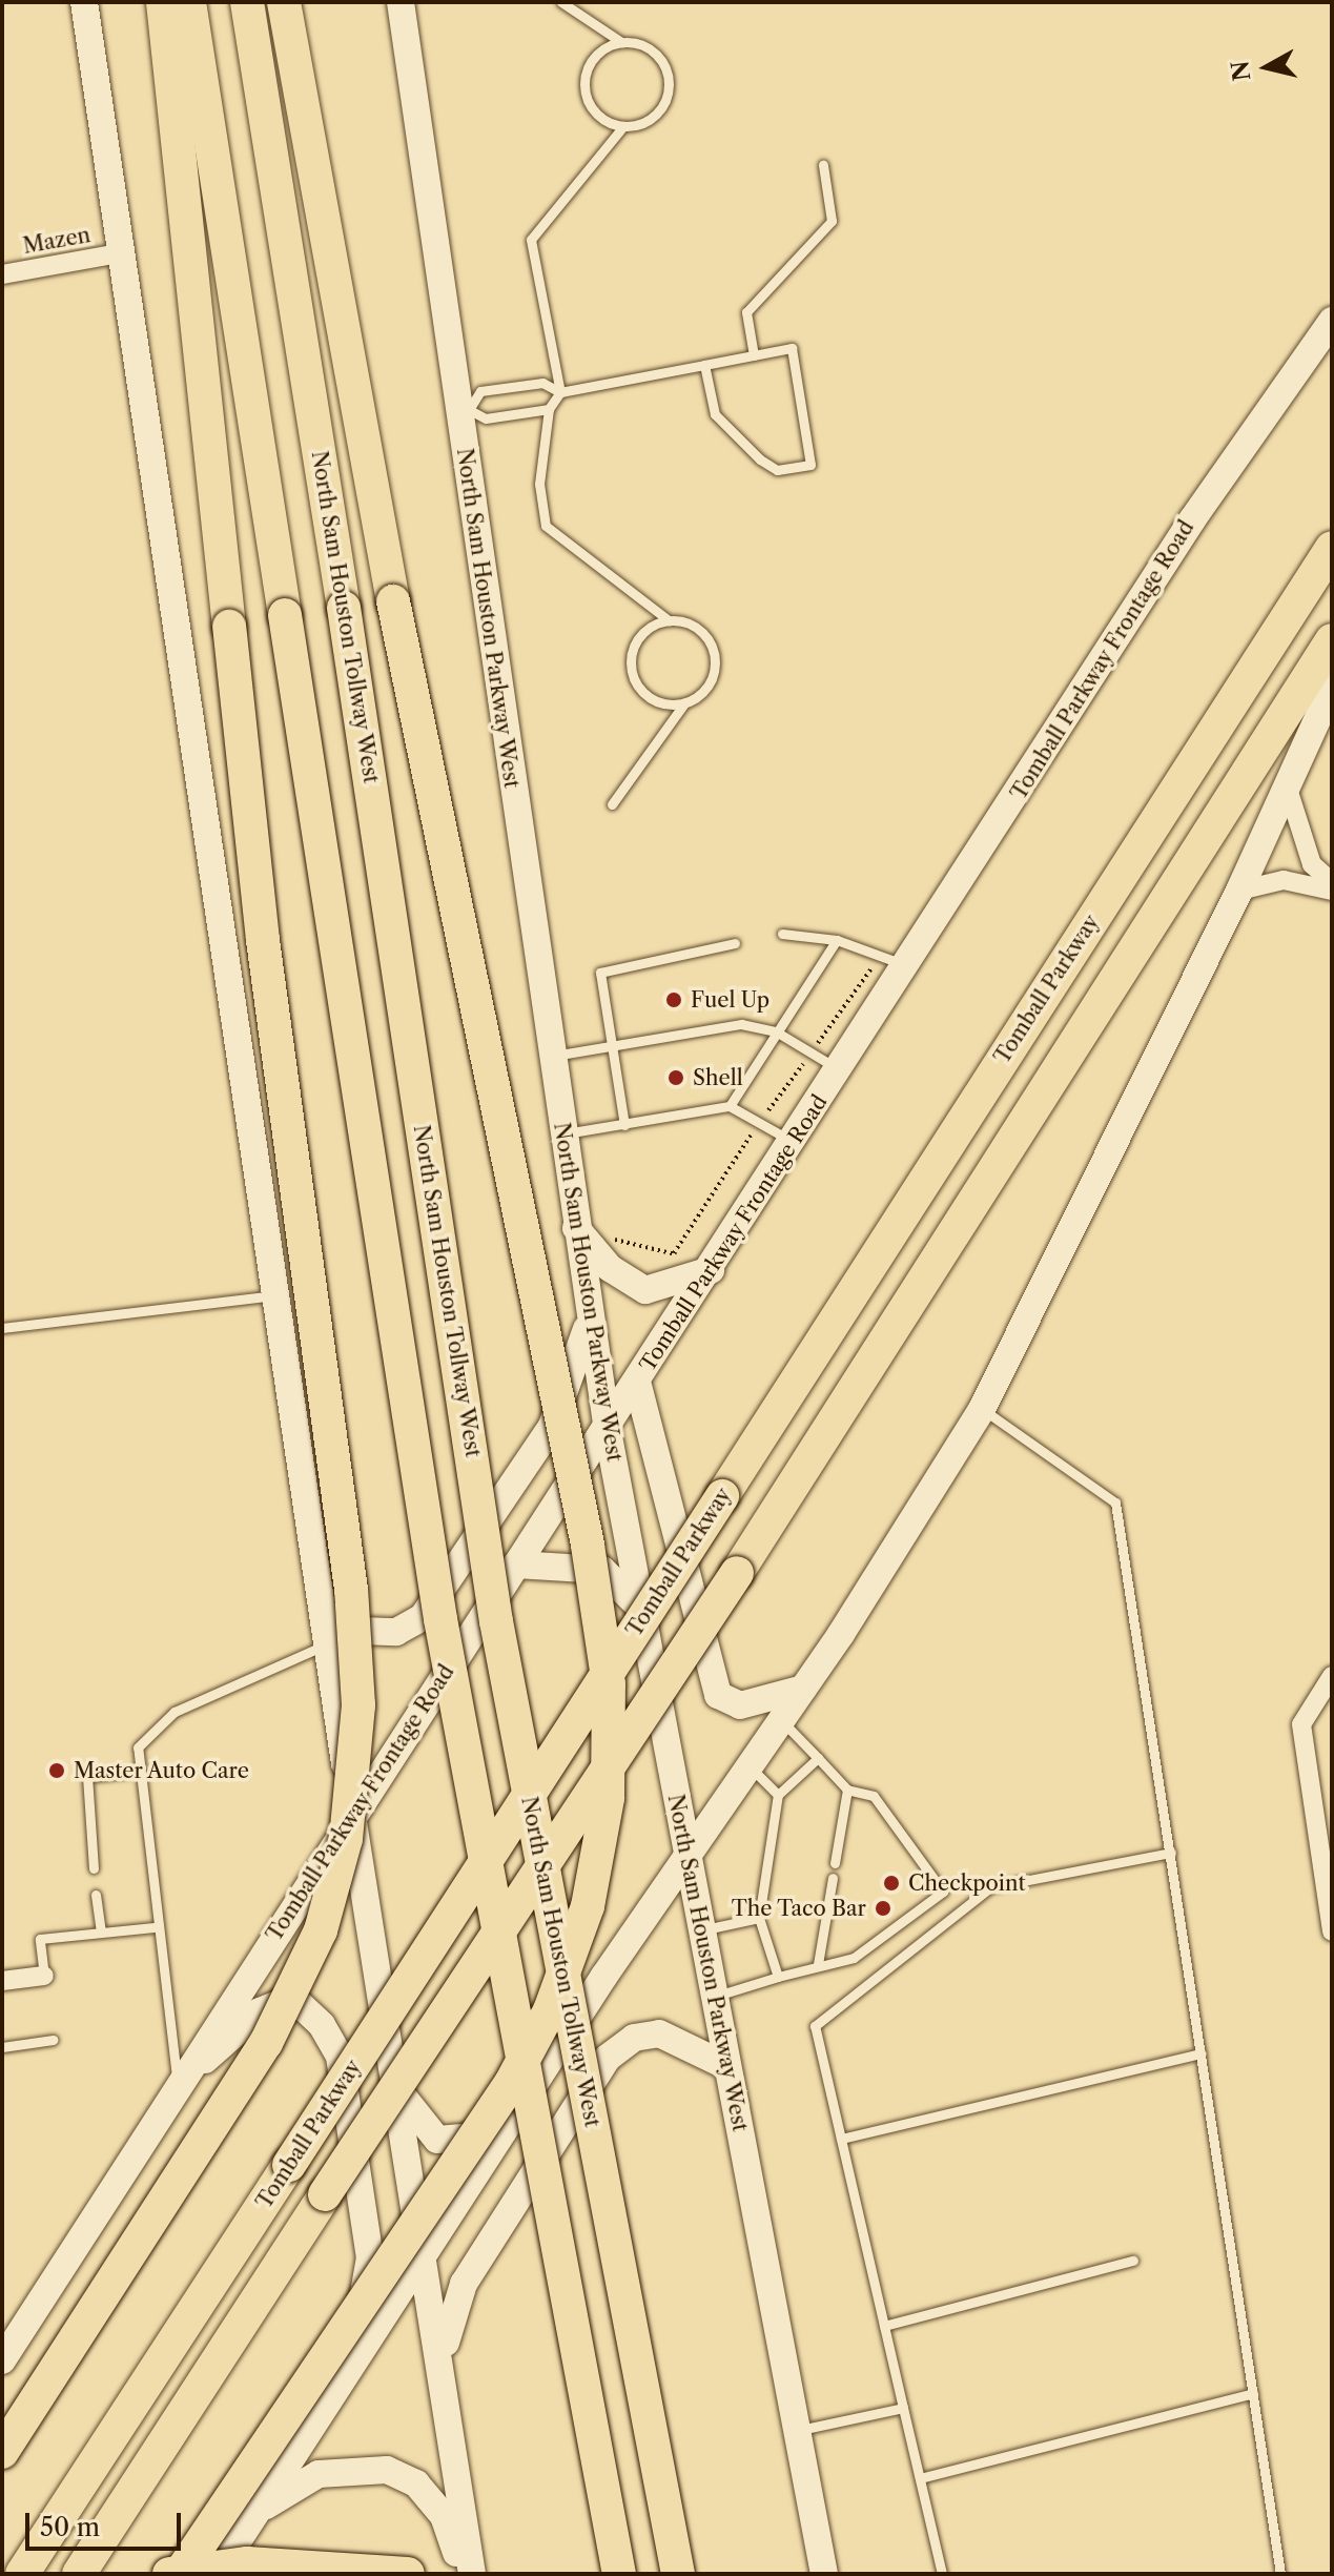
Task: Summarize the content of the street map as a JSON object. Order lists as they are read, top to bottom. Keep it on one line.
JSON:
{"streets":{"highway":["North Sam Houston Tollway West","Tomball Parkway"],"main road":["North Sam Houston Parkway West","Tomball Parkway Frontage Road"],"street":["Mazen"]},"crossings":[["North Sam Houston Parkway West","Tomball Parkway Frontage Road"]],"places":["Fuel Up","Shell","Master Auto Care","Checkpoint","The Taco Bar"],"scale_bar":"50 m","north":"left"}
